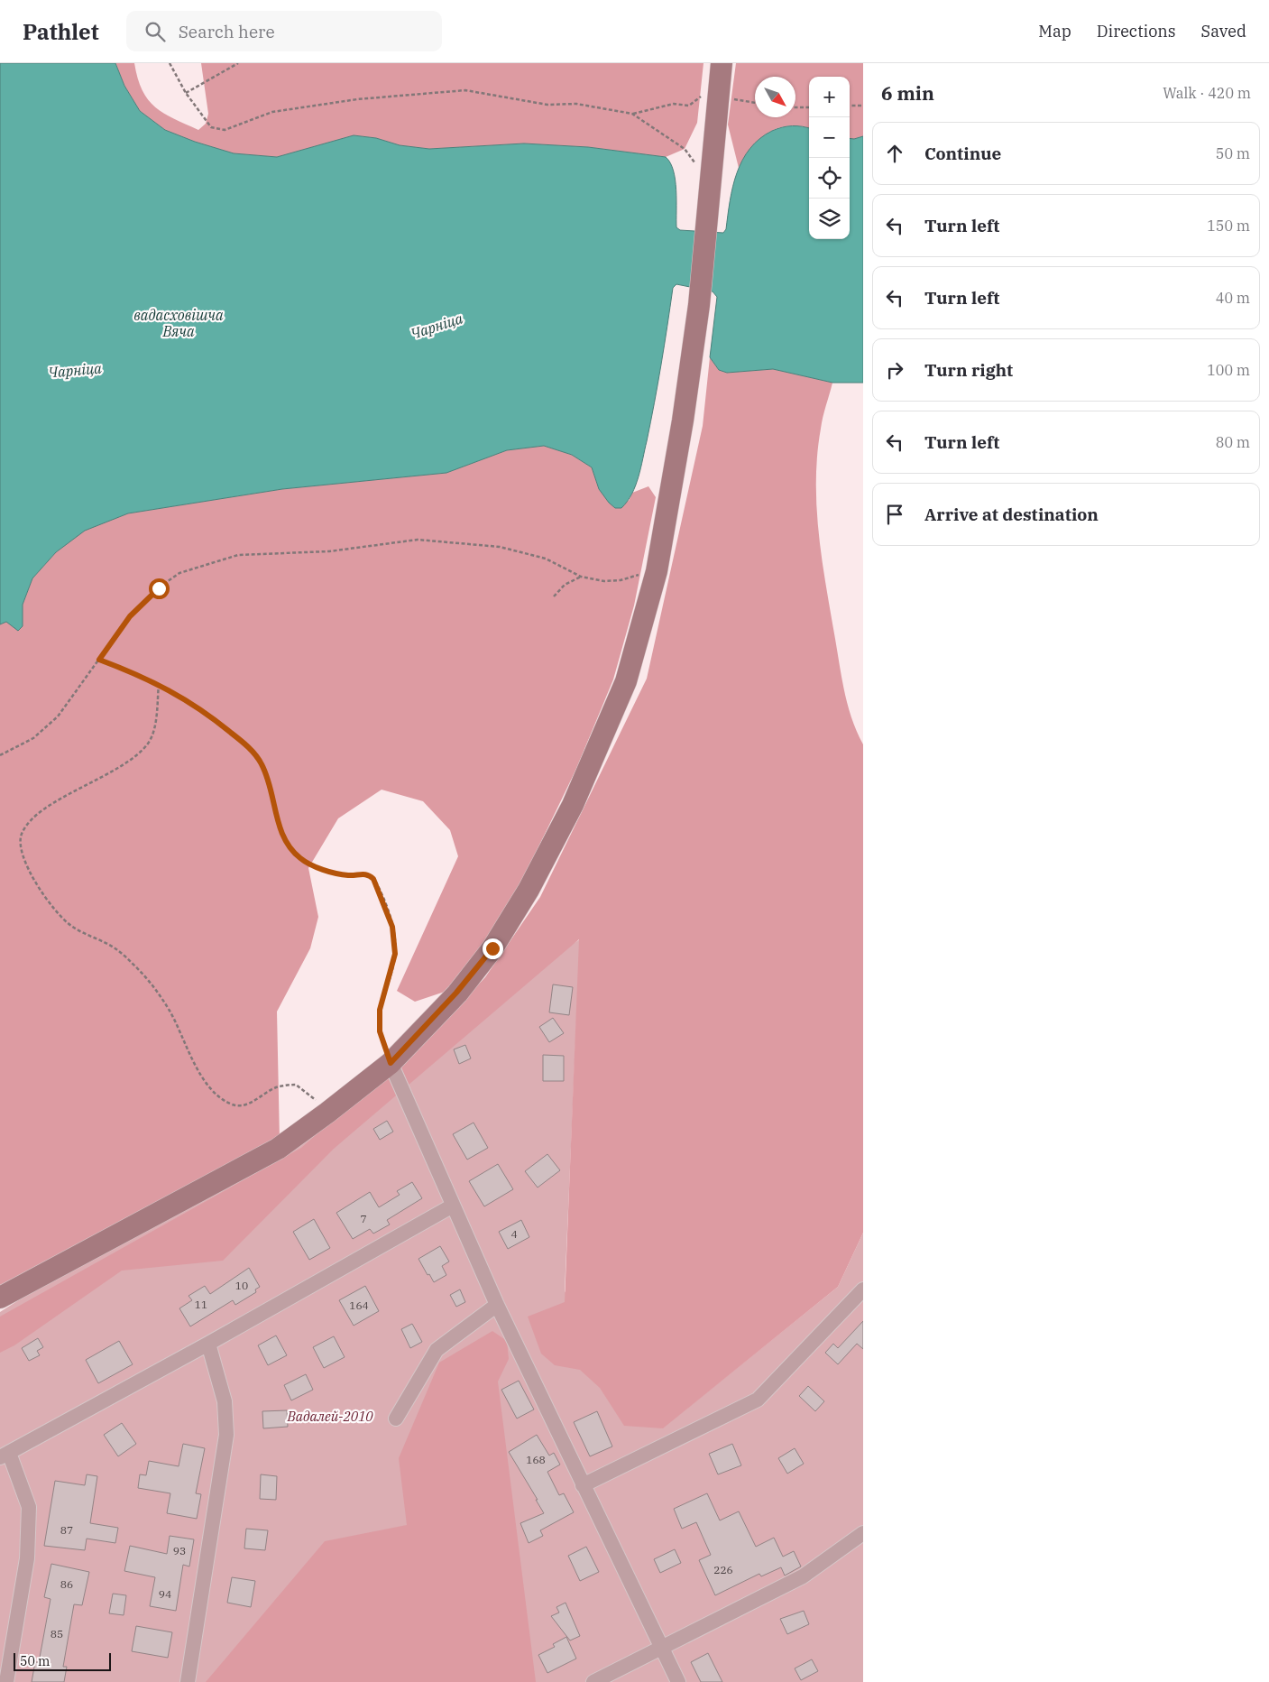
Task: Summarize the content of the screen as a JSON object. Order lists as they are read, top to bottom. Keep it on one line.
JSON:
{"water":["вадасховішча Вяча","Чарніца"],"parks":["Вадалей-2010"],"house_numbers":["7","4","10","11","164","168","87","93","226","86","94","85"],"scale_bar":"50 m","north":"bottom right","page":{"header":"Pathlet","search":"Search here","nav":["Map","Directions","Saved"],"heading":["6 min","Walk · 420 m"],"map_buttons":["+","−"],"list":[["Continue","50 m"],["Turn left","150 m"],["Turn left","40 m"],["Turn right","100 m"],["Turn left","80 m"],"Arrive at destination"],"scale":"50 m"}}
